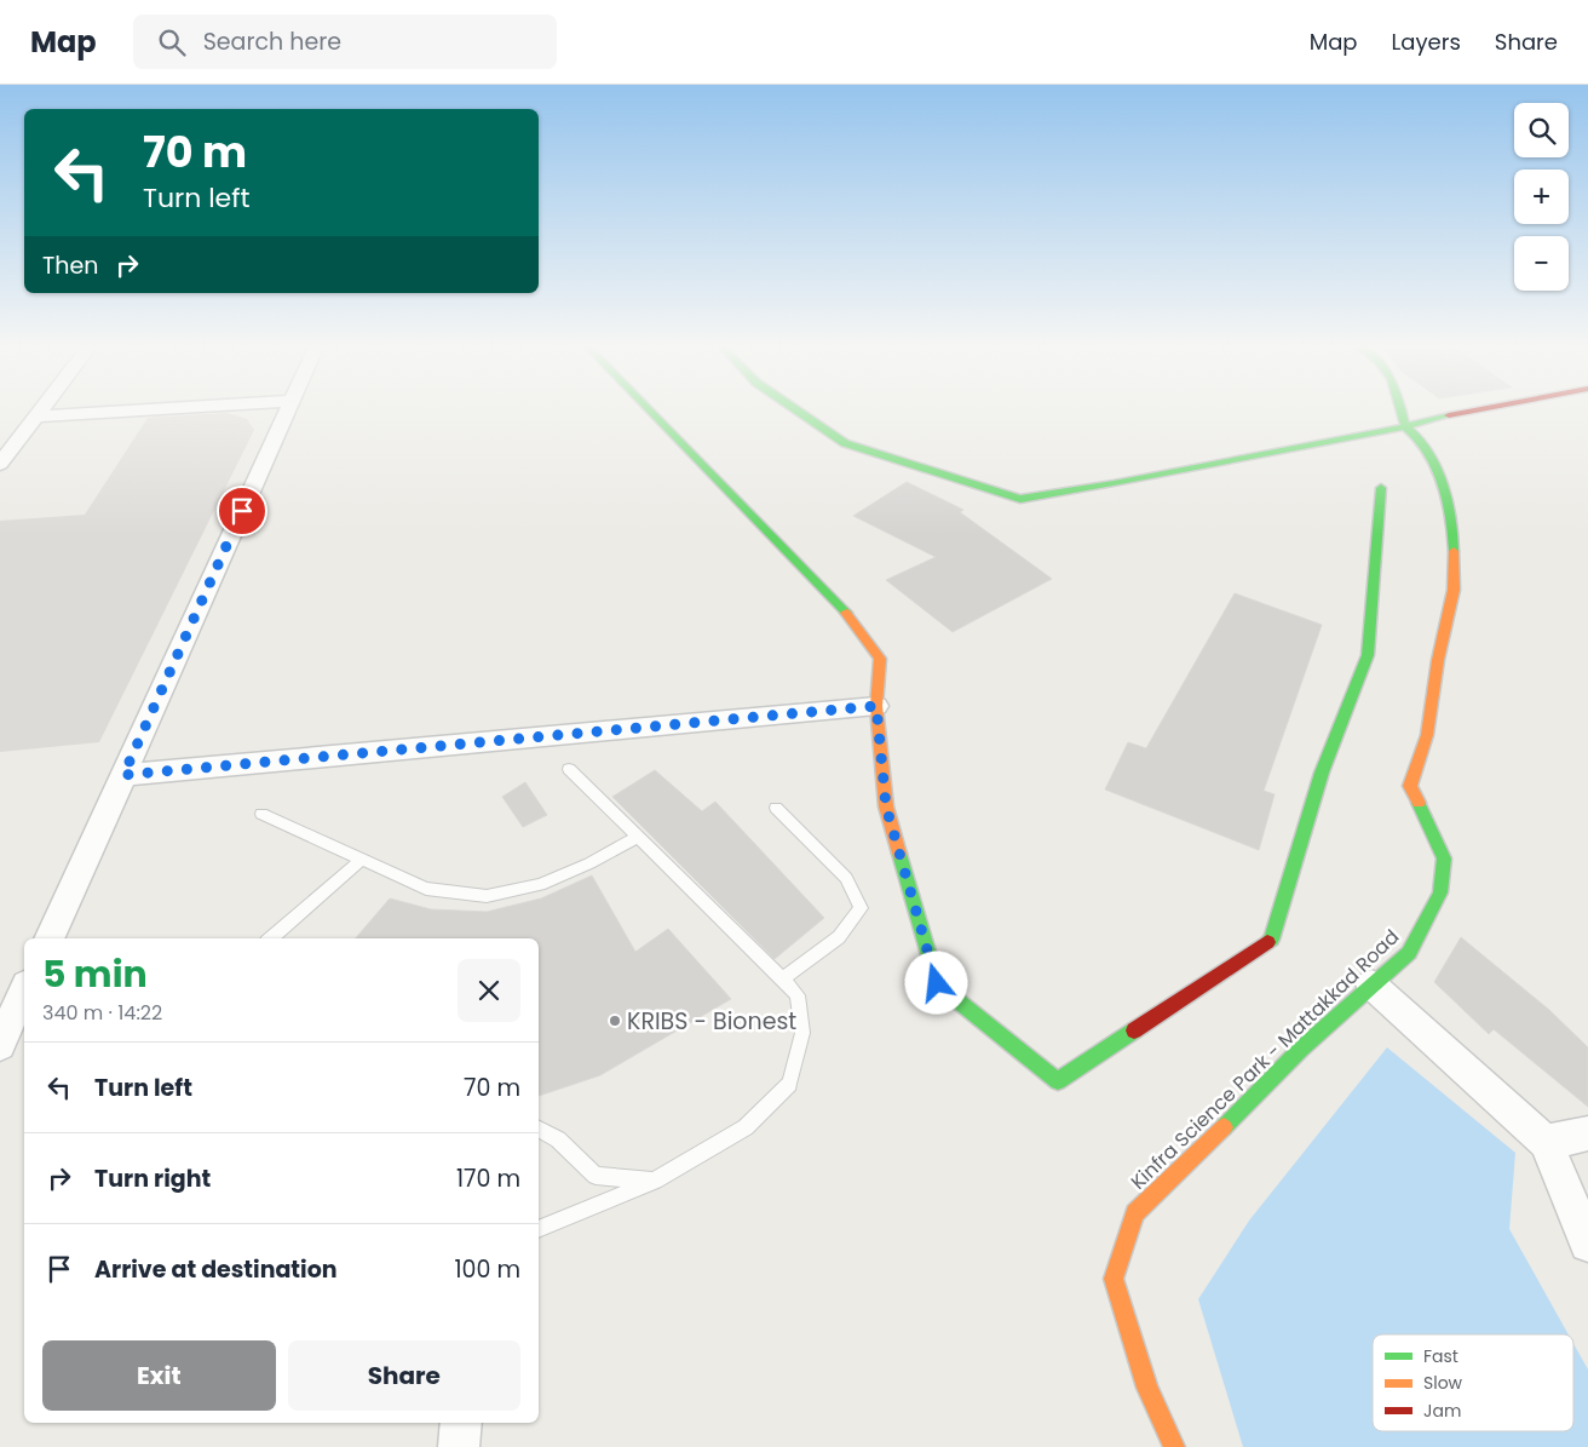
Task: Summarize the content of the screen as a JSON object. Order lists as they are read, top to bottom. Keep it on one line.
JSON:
{"streets":{"street":["Kinfra Science Park - Mattakkad Road"]},"places":["KRIBS - Bionest"],"legend":["Fast","Slow","Jam"],"page":{"header":"Map","search":"Search here","nav":["Map","Layers","Share"],"map_buttons":["+","−"],"turn":["70 m","Turn left"],"then":"Then","heading":["5 min","340 m · 14:22"],"list":[{"name":"Turn left","value":"70 m"},{"name":"Turn right","value":"170 m"},{"name":"Arrive at destination","value":"100 m"}],"buttons":["Exit","Share"]}}
